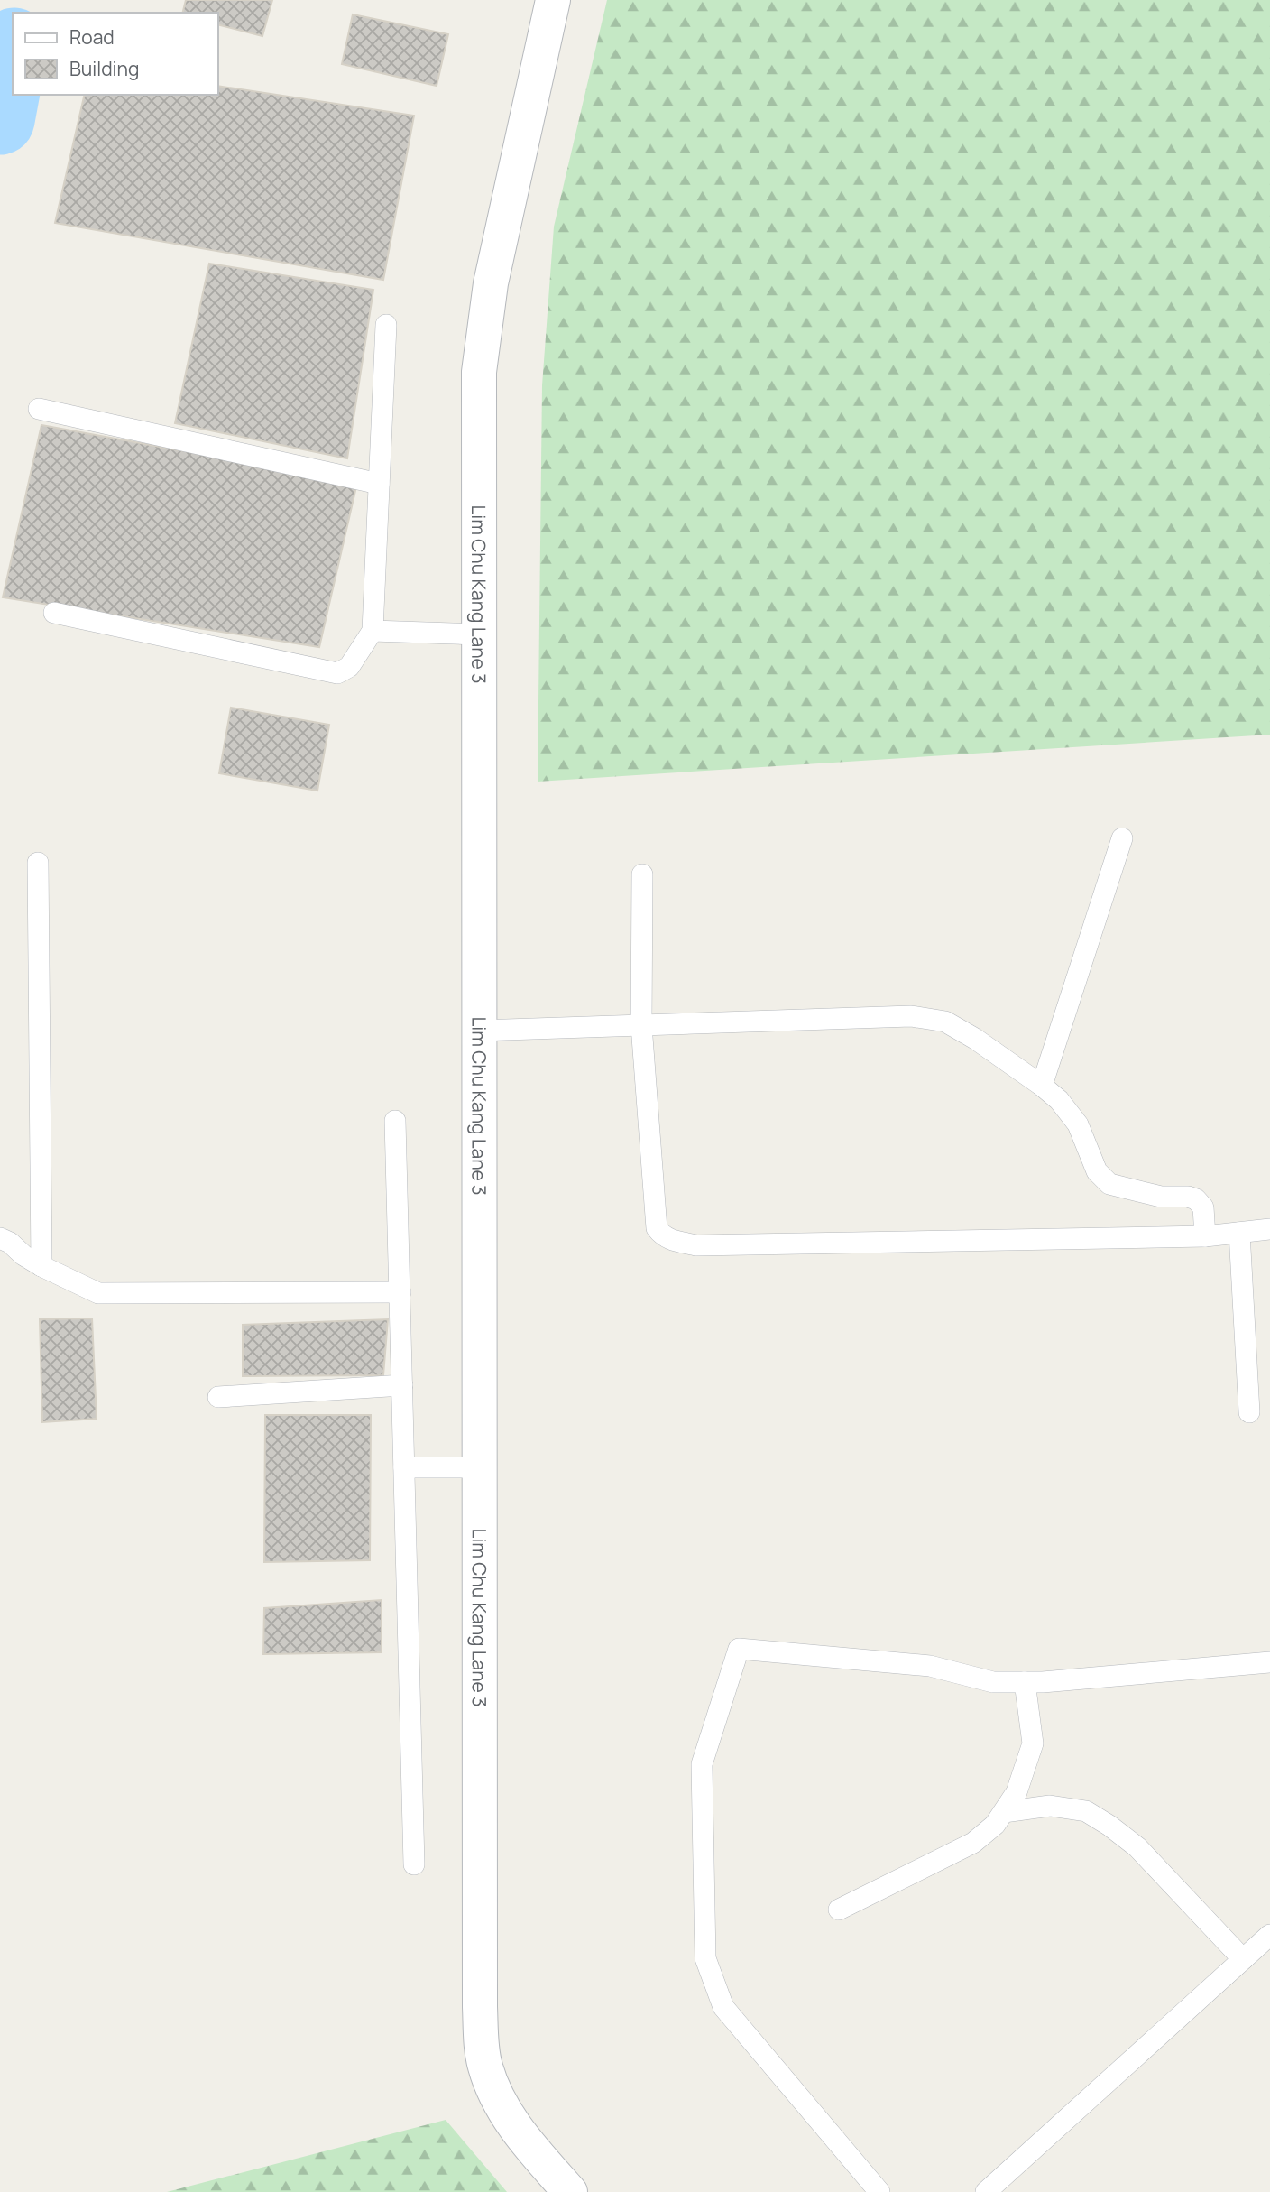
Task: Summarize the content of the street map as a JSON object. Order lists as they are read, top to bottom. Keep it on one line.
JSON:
{"streets":{"street":["Lim Chu Kang Lane 3"]},"legend":["Road","Building"]}
